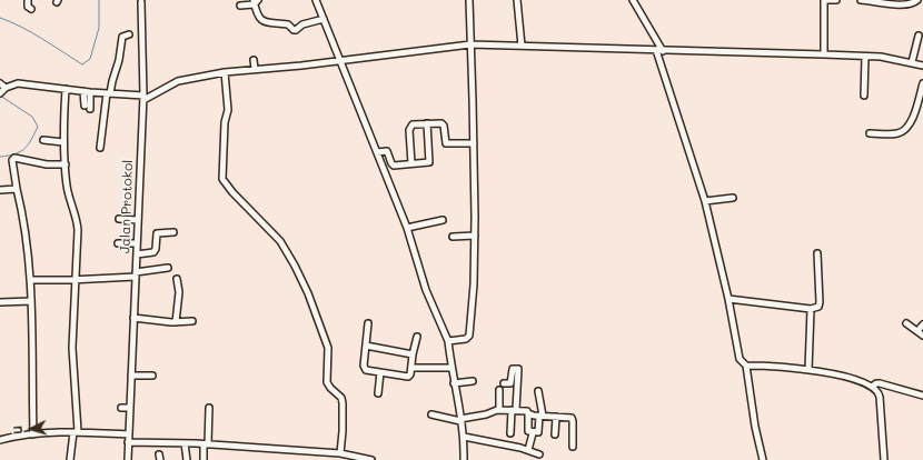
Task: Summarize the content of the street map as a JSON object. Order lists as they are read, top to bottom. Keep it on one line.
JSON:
{"streets":{"street":["Jalan Protokol"]},"north":"left"}
